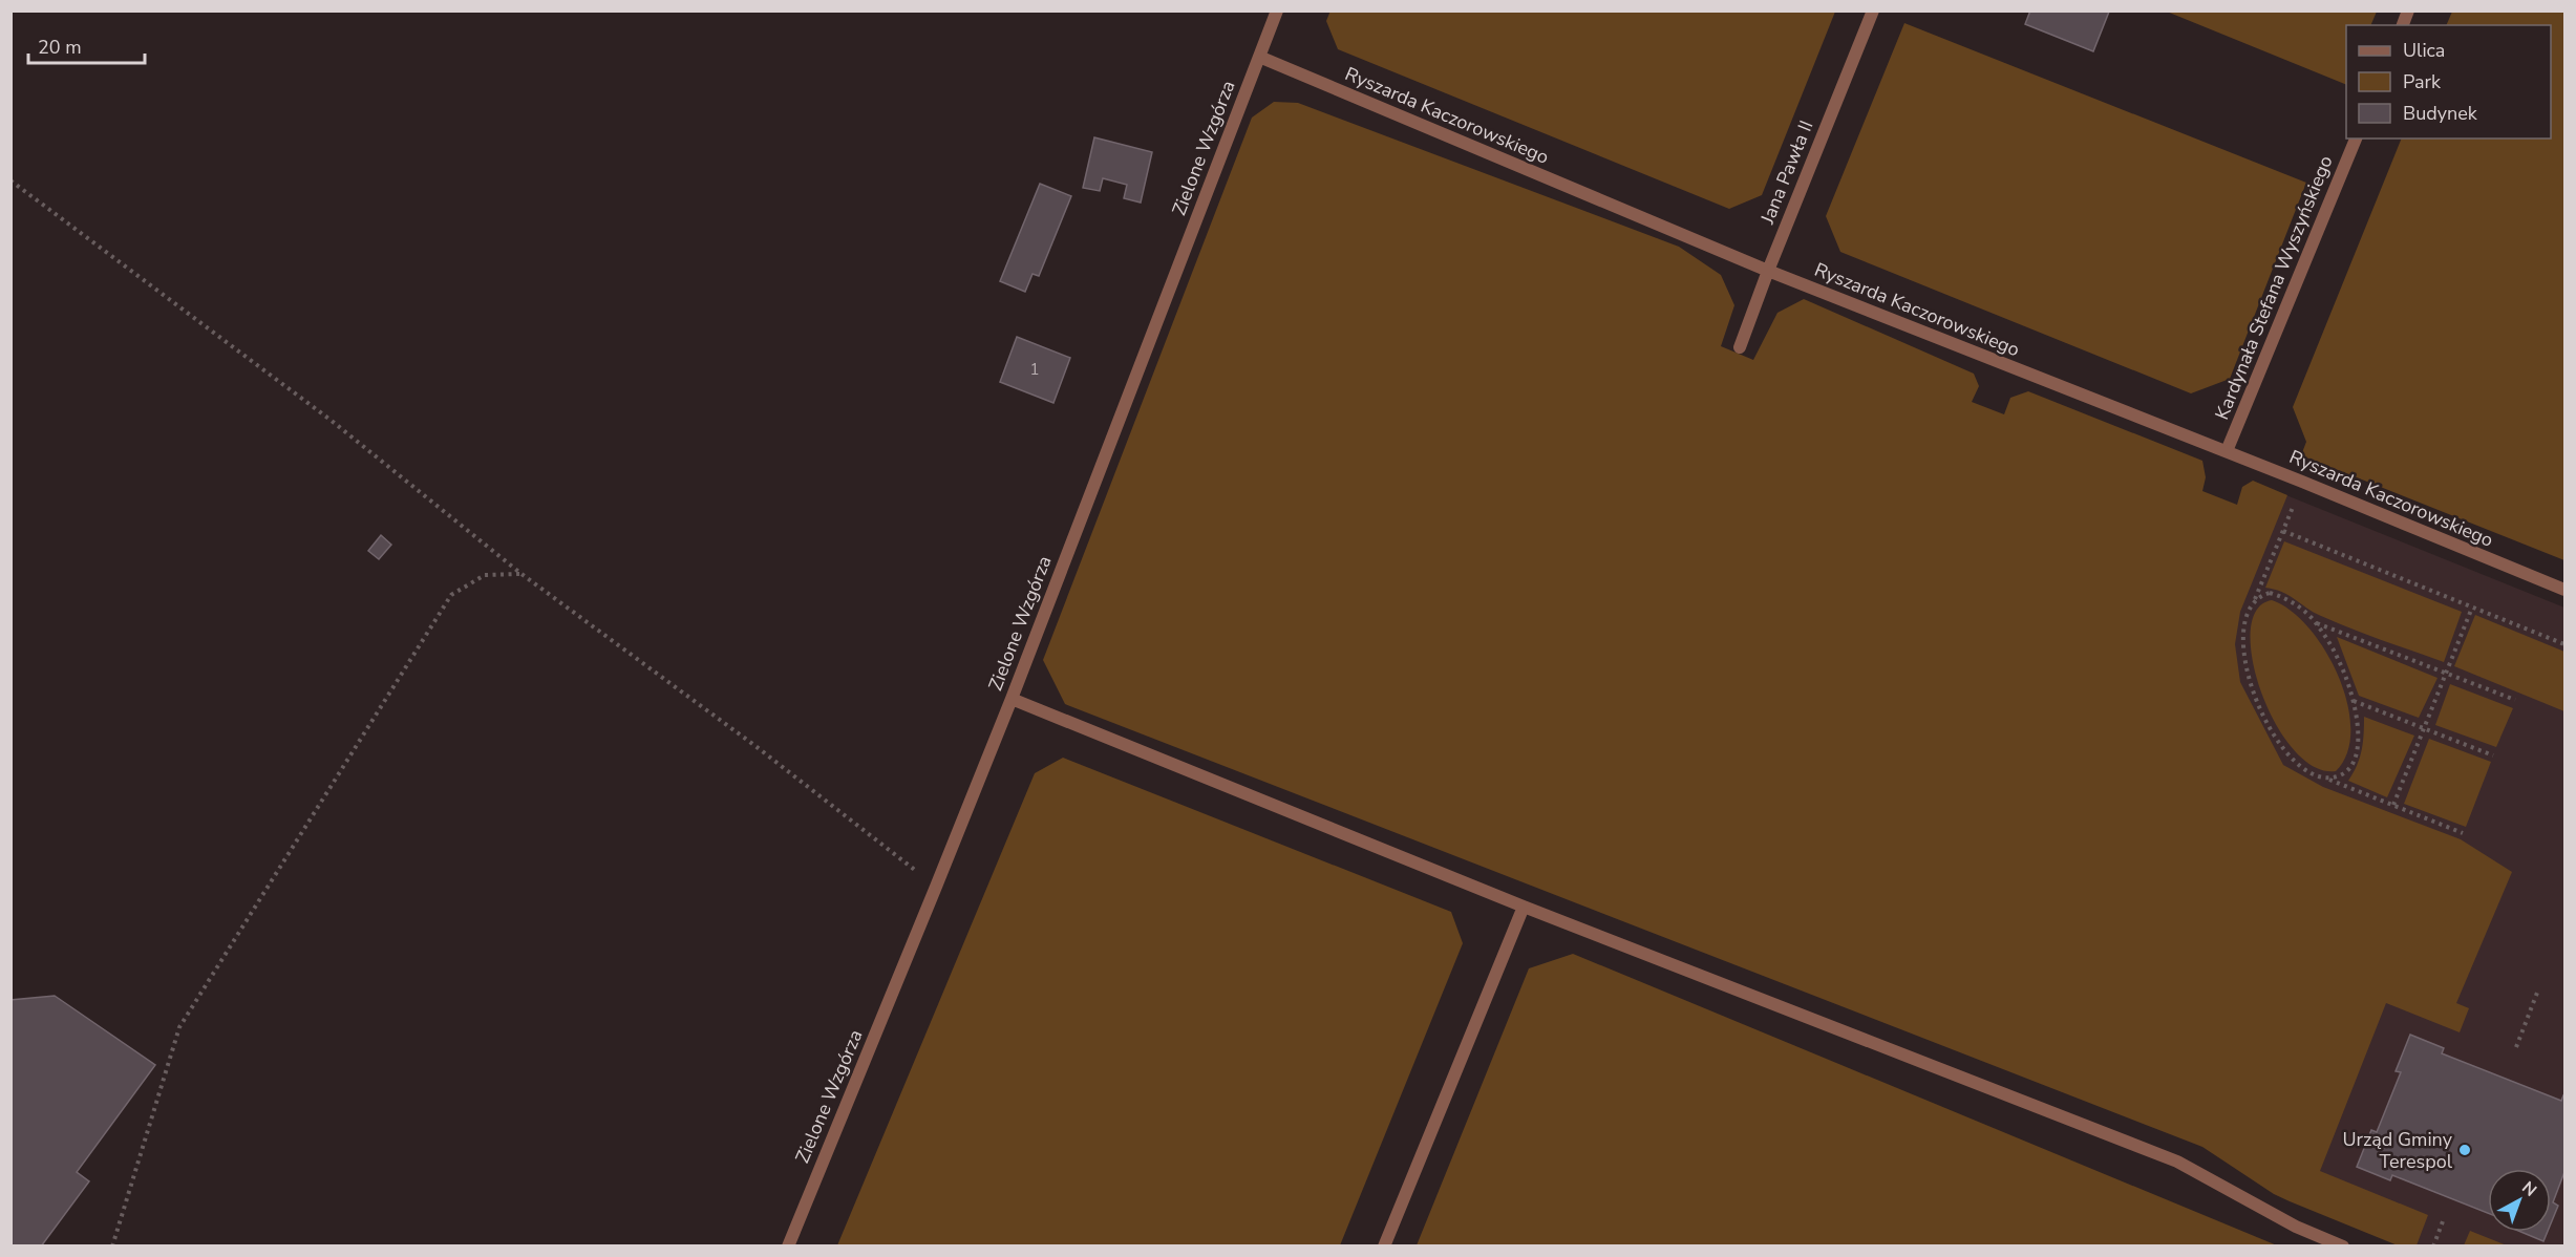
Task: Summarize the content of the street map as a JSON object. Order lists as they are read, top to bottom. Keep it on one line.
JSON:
{"streets":{"street":["Ryszarda Kaczorowskiego","Zielone Wzgórza","Jana Pawła II","Kardynała Stefana Wyszyńskiego"]},"crossings":[["Ryszarda Kaczorowskiego","Zielone Wzgórza"],["Ryszarda Kaczorowskiego","Jana Pawła II"],["Ryszarda Kaczorowskiego","Kardynała Stefana Wyszyńskiego"]],"places":["Urząd Gminy Terespol"],"house_numbers":["1"],"legend":["Ulica","Park","Budynek"],"scale_bar":"20 m","north":"top right"}
